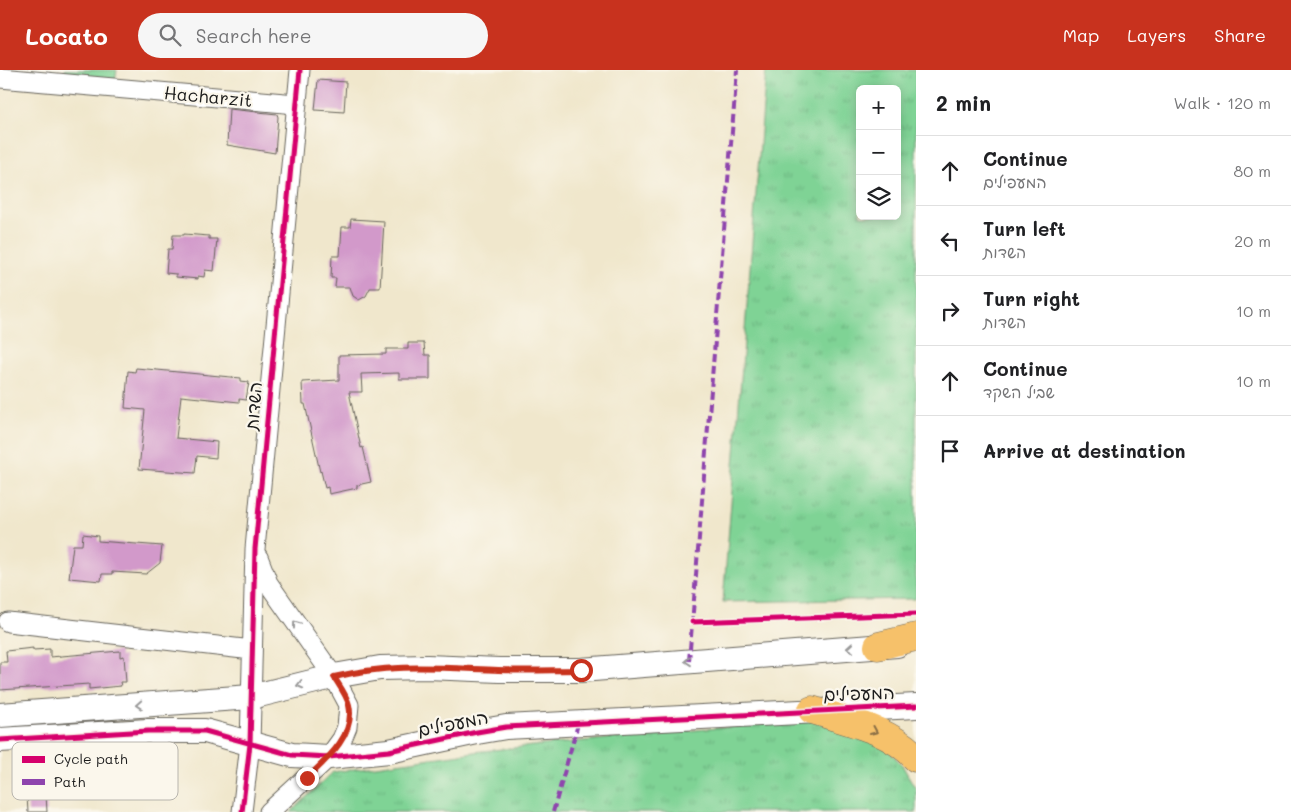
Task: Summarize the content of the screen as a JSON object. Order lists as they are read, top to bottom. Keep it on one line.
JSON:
{"streets":{"street":["Hacharzit","השדות","המעפילים"]},"crossings":[["Hacharzit","השדות"],["השדות","המעפילים"]],"legend":["Cycle path","Path"],"page":{"header":"Locato","search":"Search here","nav":["Map","Layers","Share"],"heading":["2 min","Walk · 120 m"],"map_buttons":["+","−"],"list":[["Continue","המעפילים","80 m"],["Turn left","השדות","20 m"],["Turn right","השדות","10 m"],["Continue","שביל השקד","10 m"],"Arrive at destination"]}}
